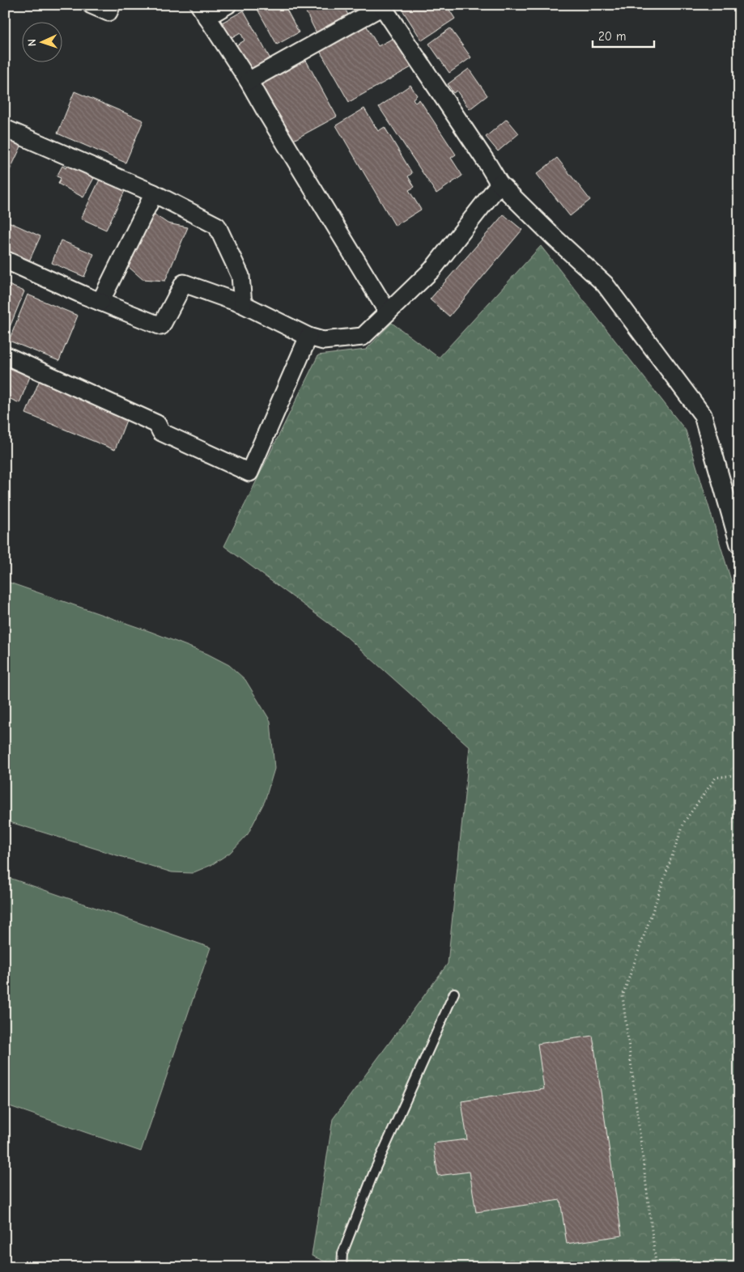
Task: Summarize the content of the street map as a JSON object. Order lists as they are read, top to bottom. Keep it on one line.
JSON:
{"scale_bar":"20 m","north":"left"}
